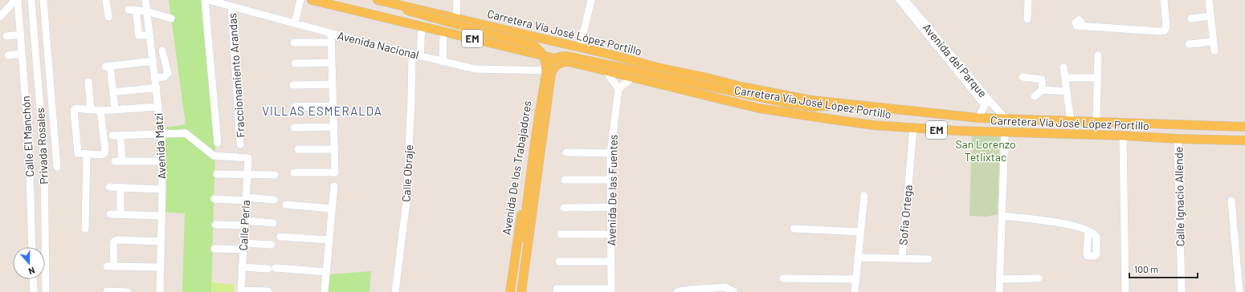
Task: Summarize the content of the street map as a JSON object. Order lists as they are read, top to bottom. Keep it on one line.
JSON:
{"streets":{"main road":["Carretera Vía José López Portillo","EM","Avenida De los Trabajadores"],"street":["Avenida Nacional","Avenida del Parque","Fraccionamiento Arandas","Calle El Manchón","Privada Rosales","Avenida Matzi","Calle Obraje","Avenida De las Fuentes","Calle Ignacio Allende","Sofia Ortega","Calle Perla"]},"crossings":[["Carretera Vía José López Portillo","Avenida del Parque"],["Carretera Vía José López Portillo","Calle Ignacio Allende"],["Carretera Vía José López Portillo","Sofia Ortega"],["Avenida Nacional","Fraccionamiento Arandas"],["Avenida Nacional","Avenida De los Trabajadores"],["Avenida Nacional","Calle Obraje"],["Avenida Matzi","Calle Perla"]],"districts":["VILLAS ESMERALDA"],"parks":["San Lorenzo Tetlixtac"],"scale_bar":"100 m","north":"bottom"}
